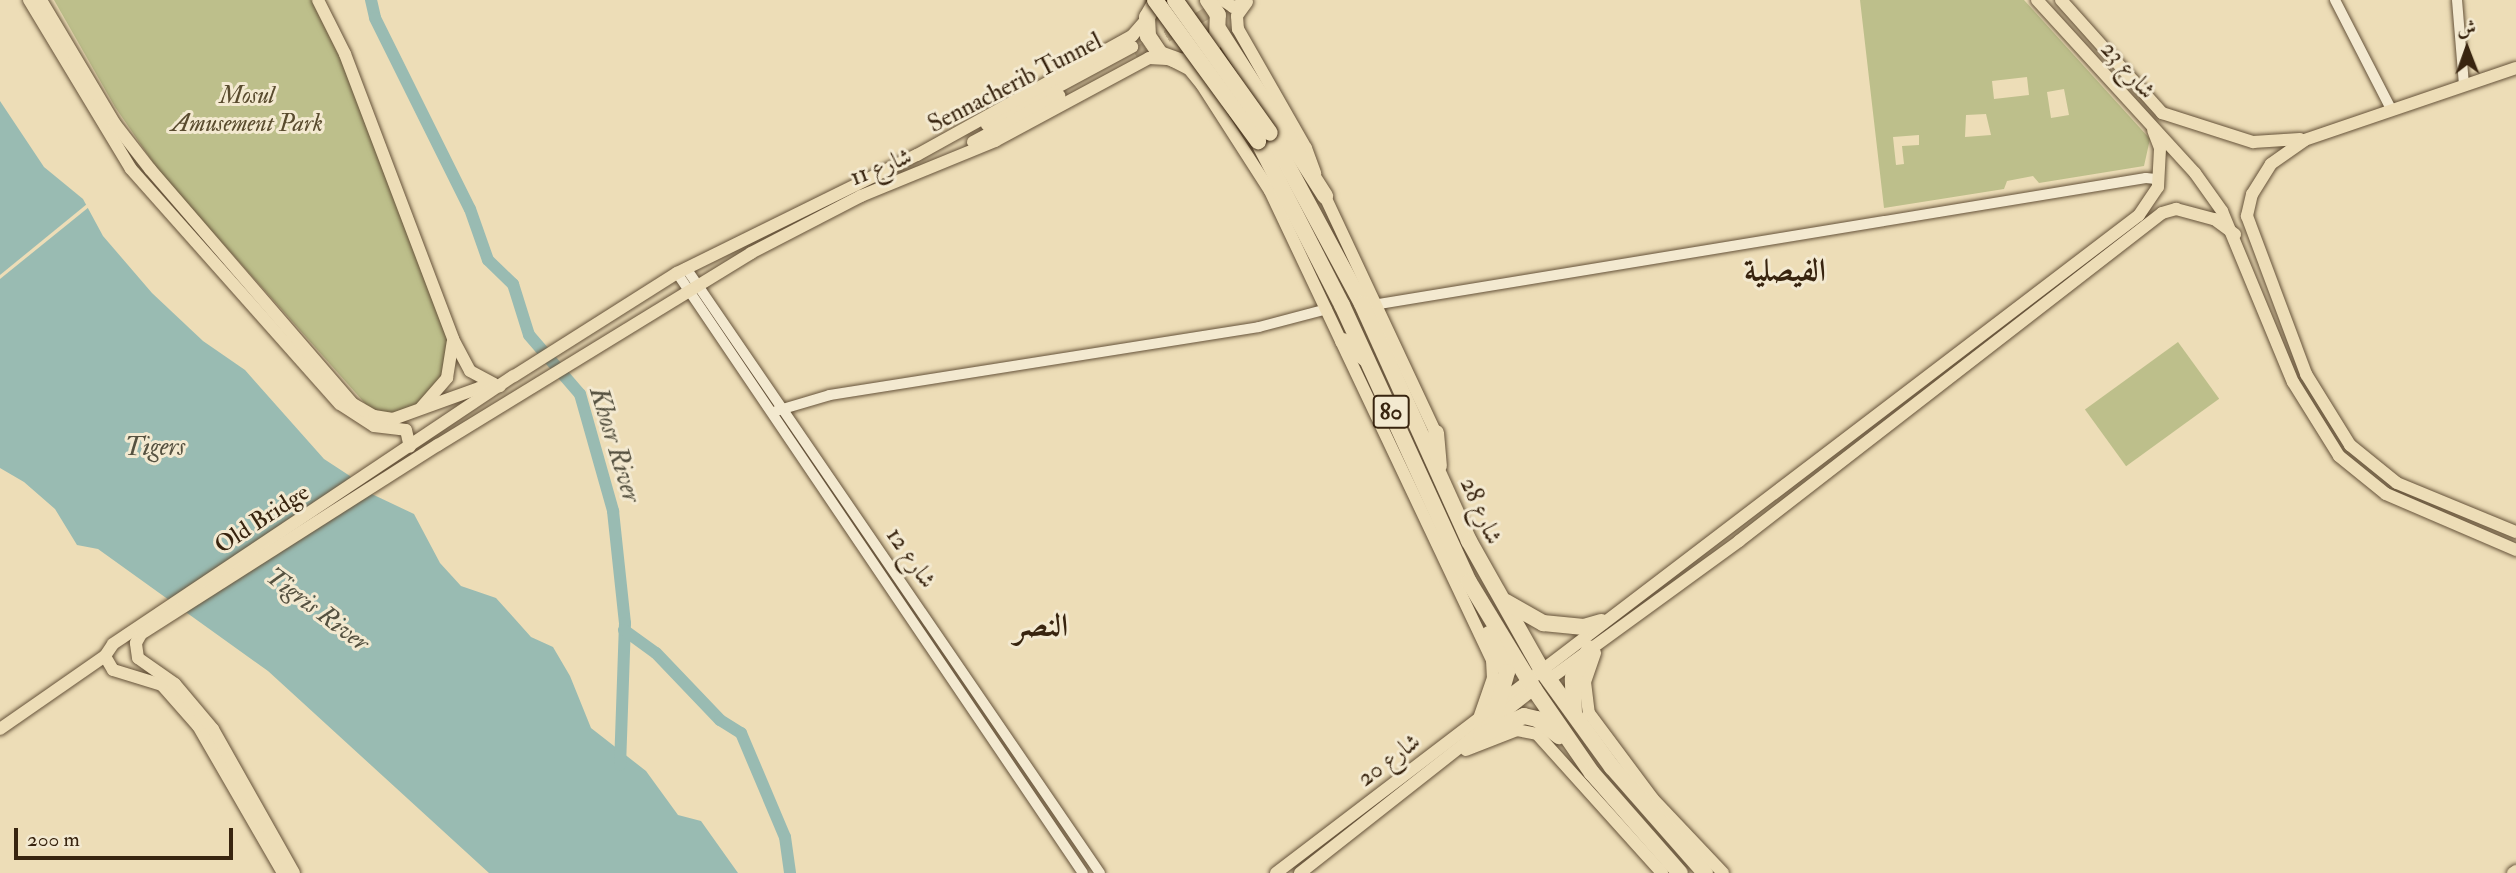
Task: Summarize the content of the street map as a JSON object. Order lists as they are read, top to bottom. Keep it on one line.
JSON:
{"streets":{"highway":["80","شارع 28"],"main road":["شارع 23","شارع 11","Old Bridge","شارع 20"],"street":["شارع 12"]},"crossings":[["شارع 11","Old Bridge"],["شارع 11","شارع 12"],["80","شارع 28"],["شارع 28","شارع 20"]],"districts":["الفيصلية","النصر"],"water":["Khosr River","Tigers","Tigris River"],"parks":["Mosul Amusement Park"],"scale_bar":"200 m","north":"top"}
